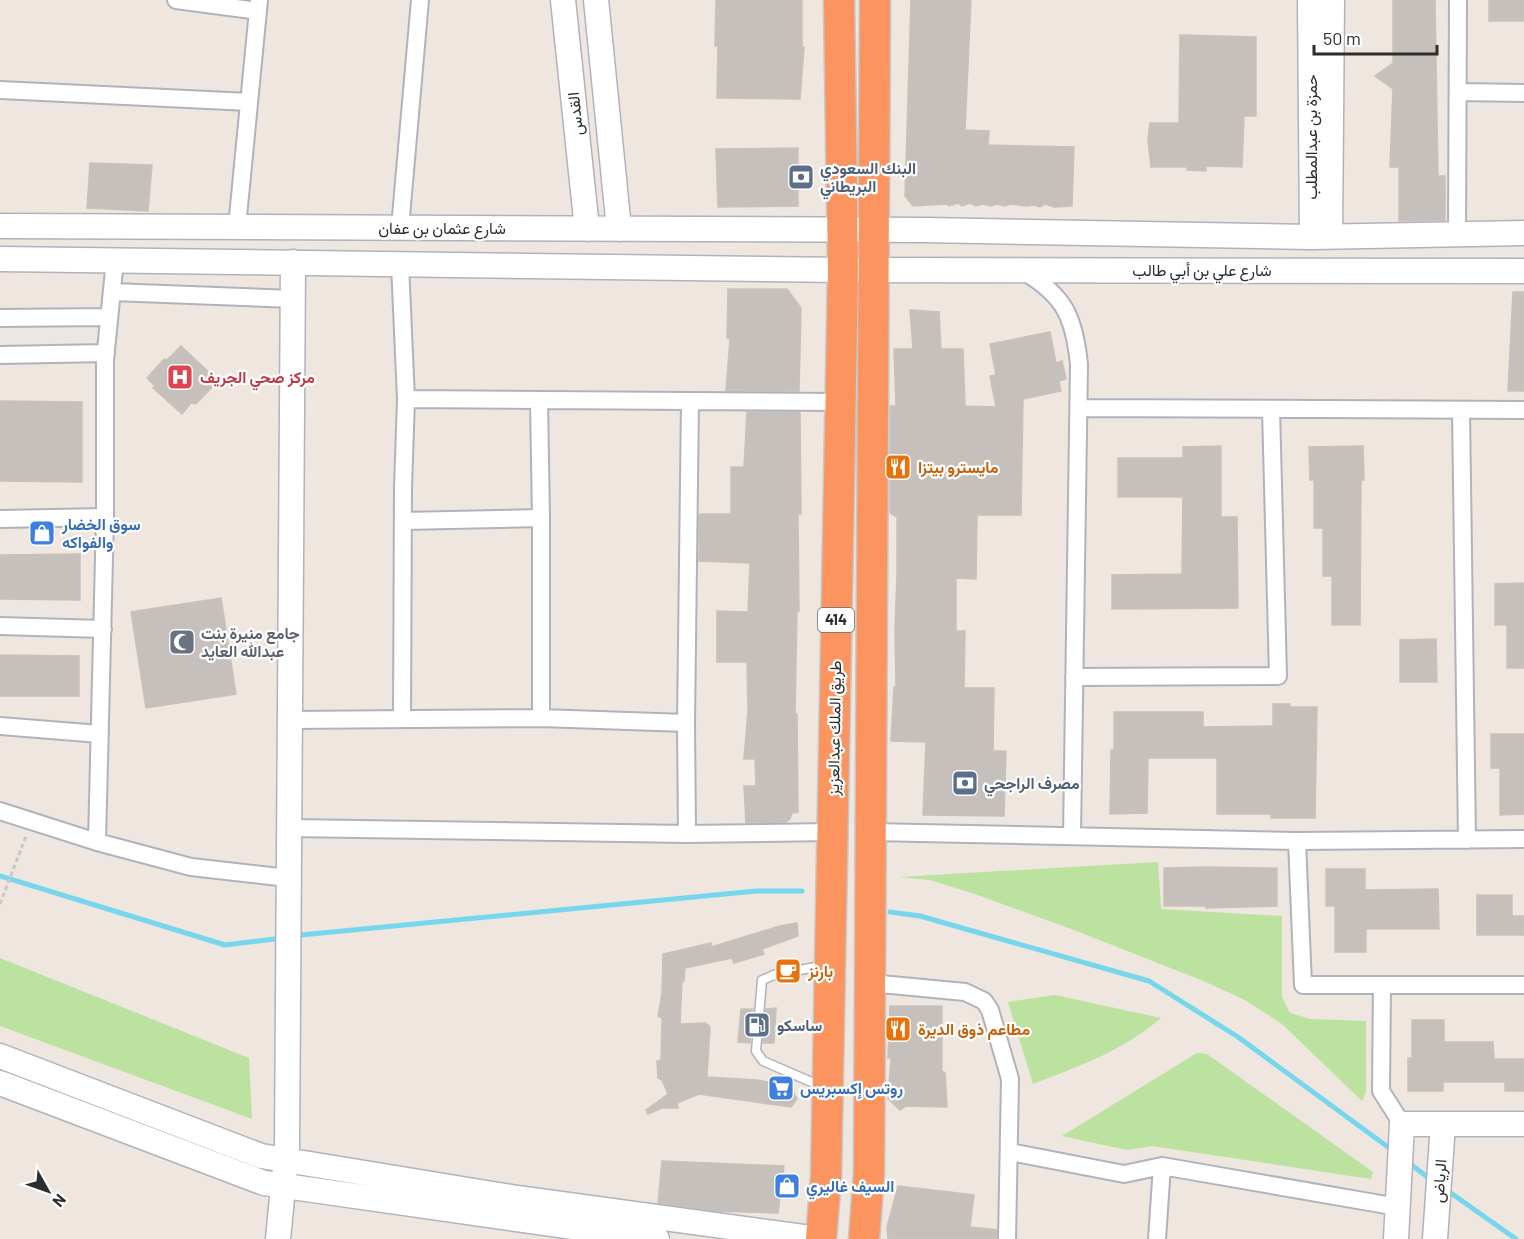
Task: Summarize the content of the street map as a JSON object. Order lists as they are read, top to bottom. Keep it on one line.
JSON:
{"streets":{"highway":["414","طريق الملك عبدالعزيز"],"street":["القدس","حمزة بن عبدالمطلب","شارع عثمان بن عفان","شارع علي بن أبي طالب","الرياض"]},"crossings":[["القدس","شارع عثمان بن عفان"],["حمزة بن عبدالمطلب","شارع علي بن أبي طالب"],["شارع عثمان بن عفان","شارع علي بن أبي طالب"],["شارع عثمان بن عفان","414"],["شارع عثمان بن عفان","طريق الملك عبدالعزيز"],["شارع علي بن أبي طالب","414"]],"places":{"bank":["البنك السعودي البريطاني","مصرف الراجحي"],"hospital":["مركز صحي الجريف"],"restaurant":["مايسترو بيتزا","مطاعم ذوق الديرة"],"shop":["سوق الخضار والفواكه","السيف غاليري"],"mosque":["جامع منيرة بنت عبدالله العايد"],"cafe":["بارنز"],"fuel station":["ساسكو"],"supermarket":["روتس إكسبريس"]},"scale_bar":"50 m","north":"bottom right"}
